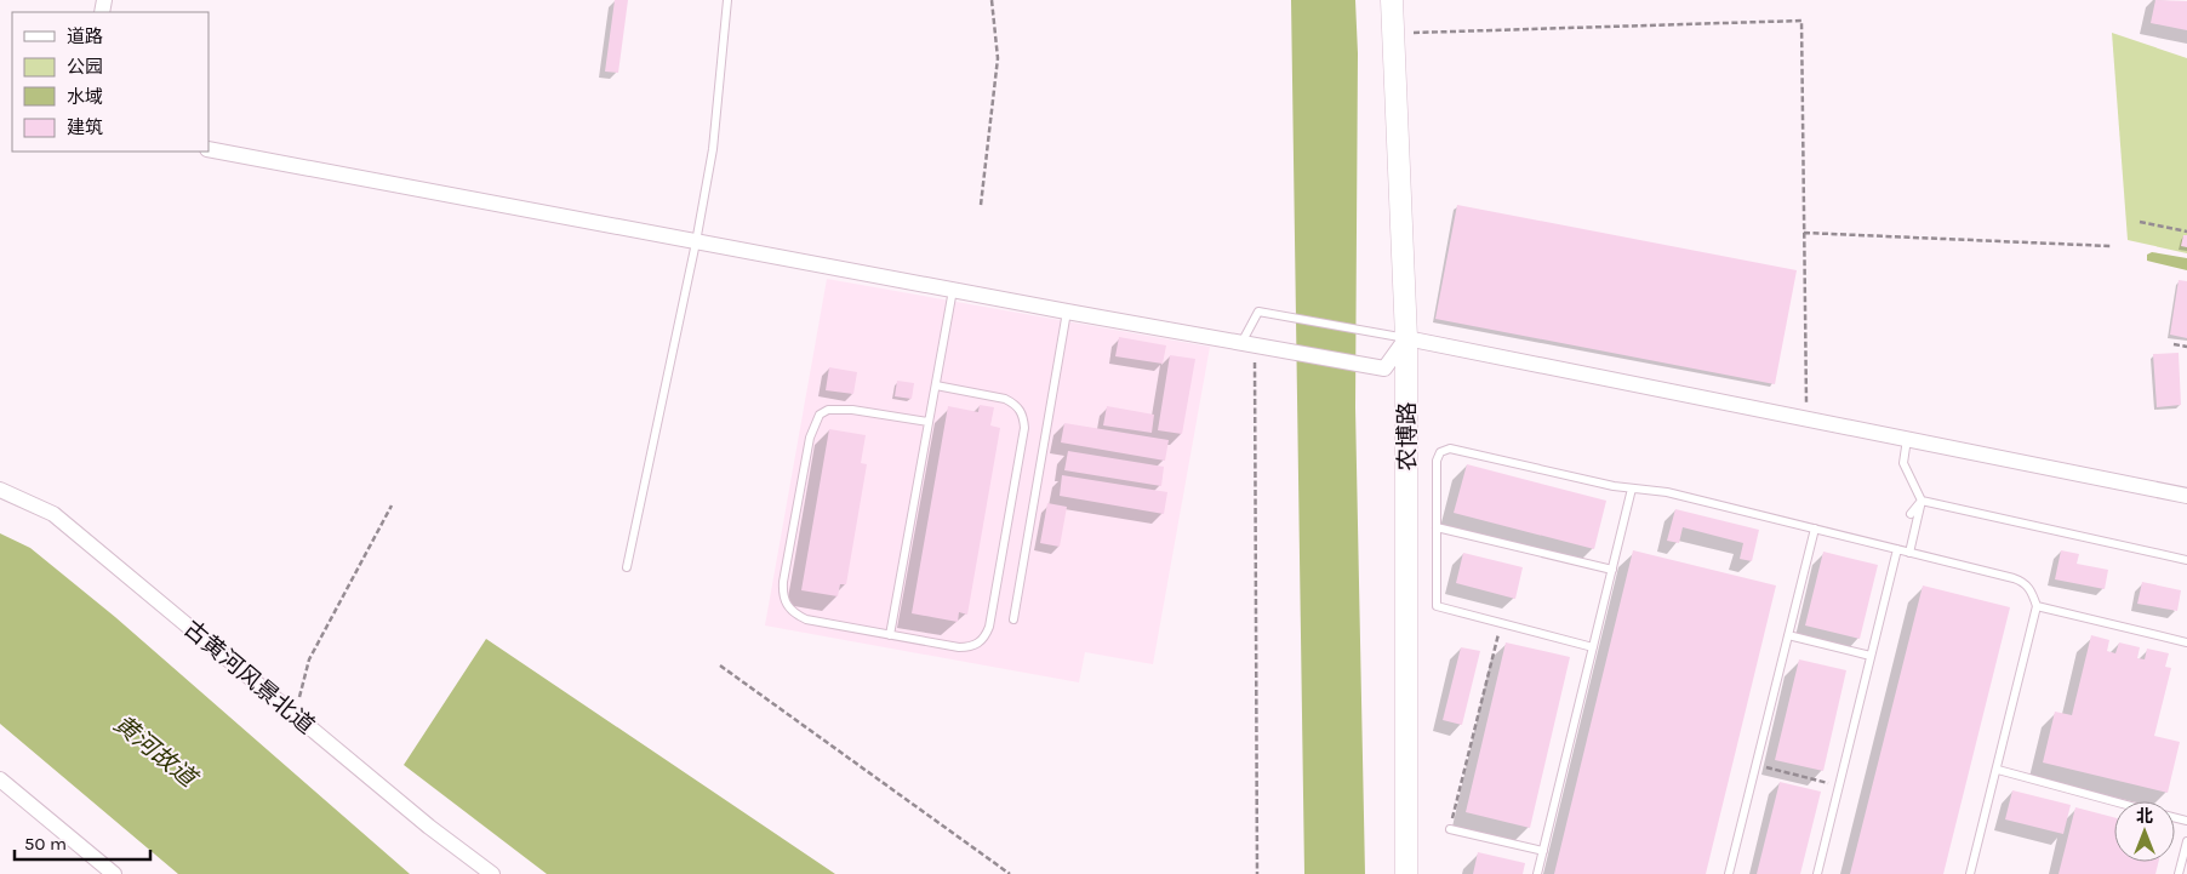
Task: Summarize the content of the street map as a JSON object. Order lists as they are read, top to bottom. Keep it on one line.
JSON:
{"streets":{"street":["农博路","古黄河风景北道"]},"water":["黄河故道"],"legend":["道路","公园","水域","建筑"],"scale_bar":"50 m","north":"top"}
